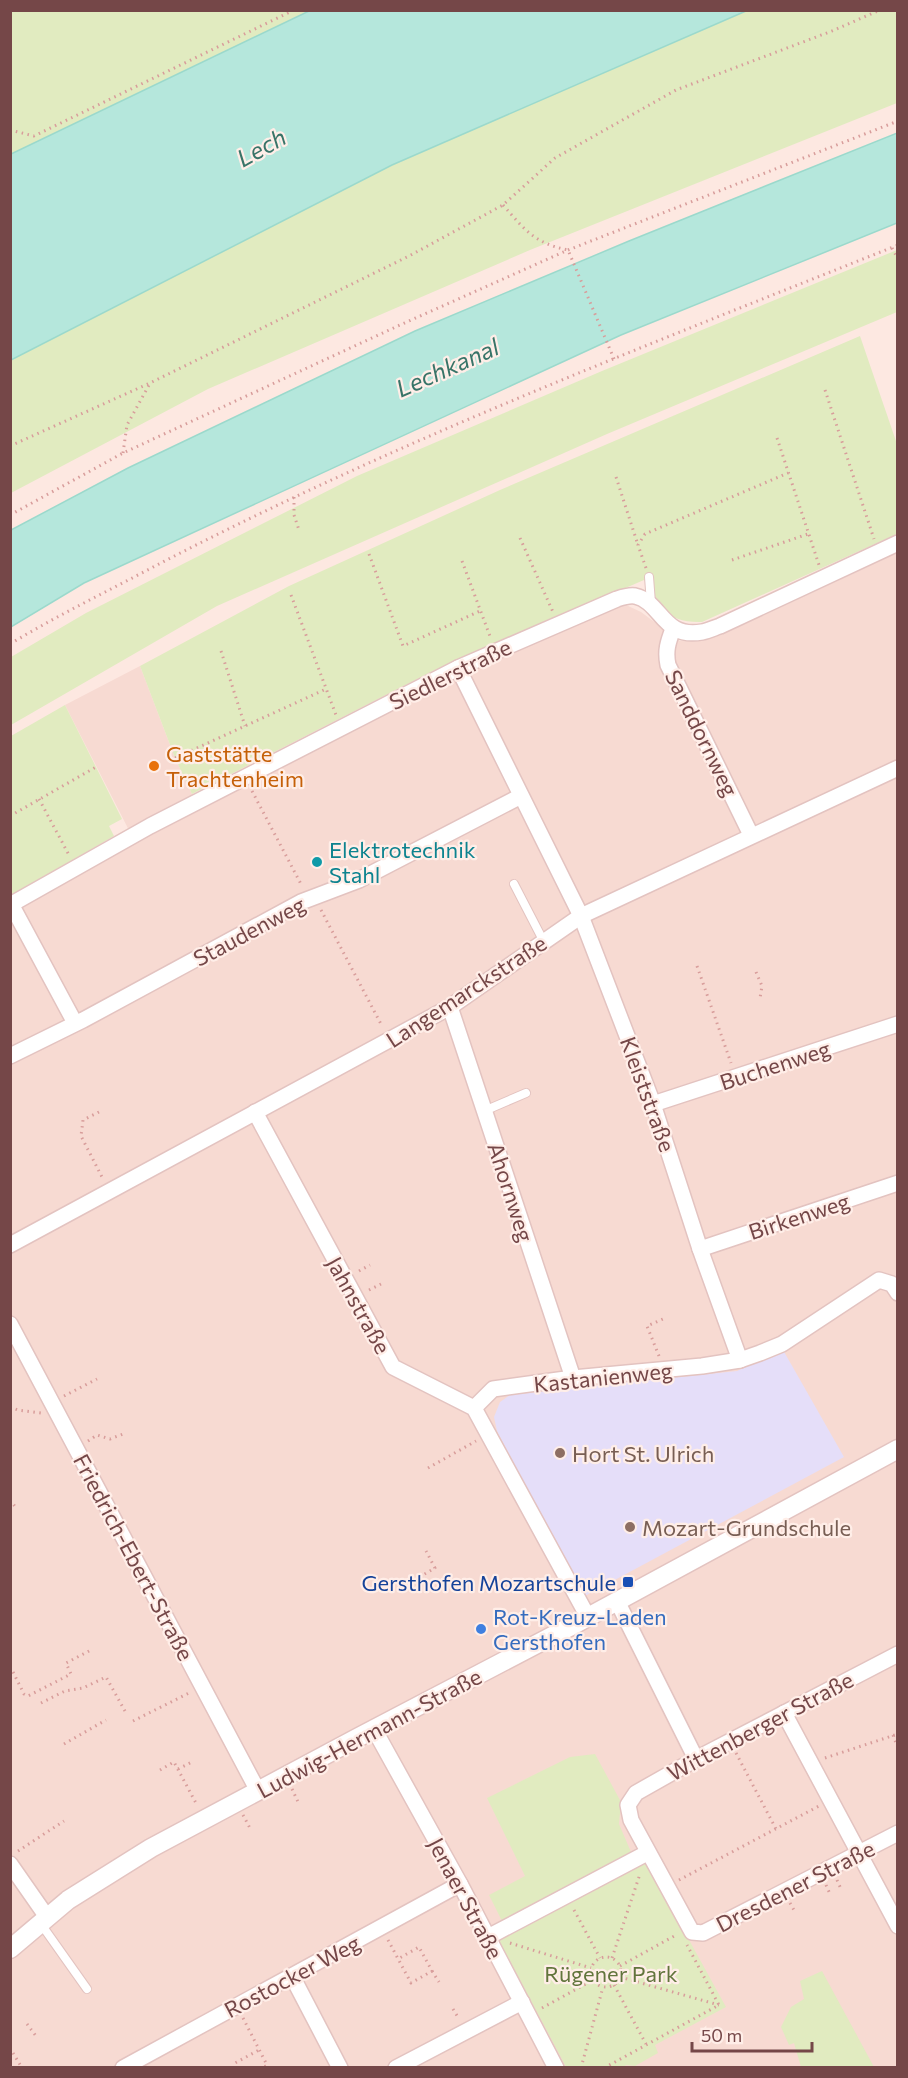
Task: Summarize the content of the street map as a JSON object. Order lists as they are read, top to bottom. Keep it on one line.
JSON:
{"streets":{"street":["Siedlerstraße","Sanddornweg","Staudenweg","Langemarckstraße","Buchenweg","Kleiststraße","Ahornweg","Birkenweg","Jahnstraße","Kastanienweg","Friedrich-Ebert-Straße","Wittenberger Straße","Ludwig-Hermann-Straße","Dresdener Straße","Jenaer Straße","Rostocker Weg"]},"crossings":[["Siedlerstraße","Sanddornweg"],["Siedlerstraße","Kleiststraße"],["Sanddornweg","Langemarckstraße"],["Staudenweg","Kleiststraße"],["Langemarckstraße","Kleiststraße"],["Langemarckstraße","Ahornweg"],["Langemarckstraße","Jahnstraße"],["Buchenweg","Kleiststraße"],["Kleiststraße","Birkenweg"],["Kleiststraße","Kastanienweg"],["Ahornweg","Kastanienweg"],["Jahnstraße","Kastanienweg"],["Friedrich-Ebert-Straße","Ludwig-Hermann-Straße"],["Ludwig-Hermann-Straße","Jenaer Straße"],["Jenaer Straße","Rostocker Weg"]],"water":["Lech","Lechkanal"],"parks":["Rügener Park"],"places":{"other":["Gaststätte Trachtenheim","Elektrotechnik Stahl","Hort St. Ulrich","Mozart-Grundschule","Rot-Kreuz-Laden Gersthofen"],"transit":["Gersthofen Mozartschule"]},"scale_bar":"50 m"}
